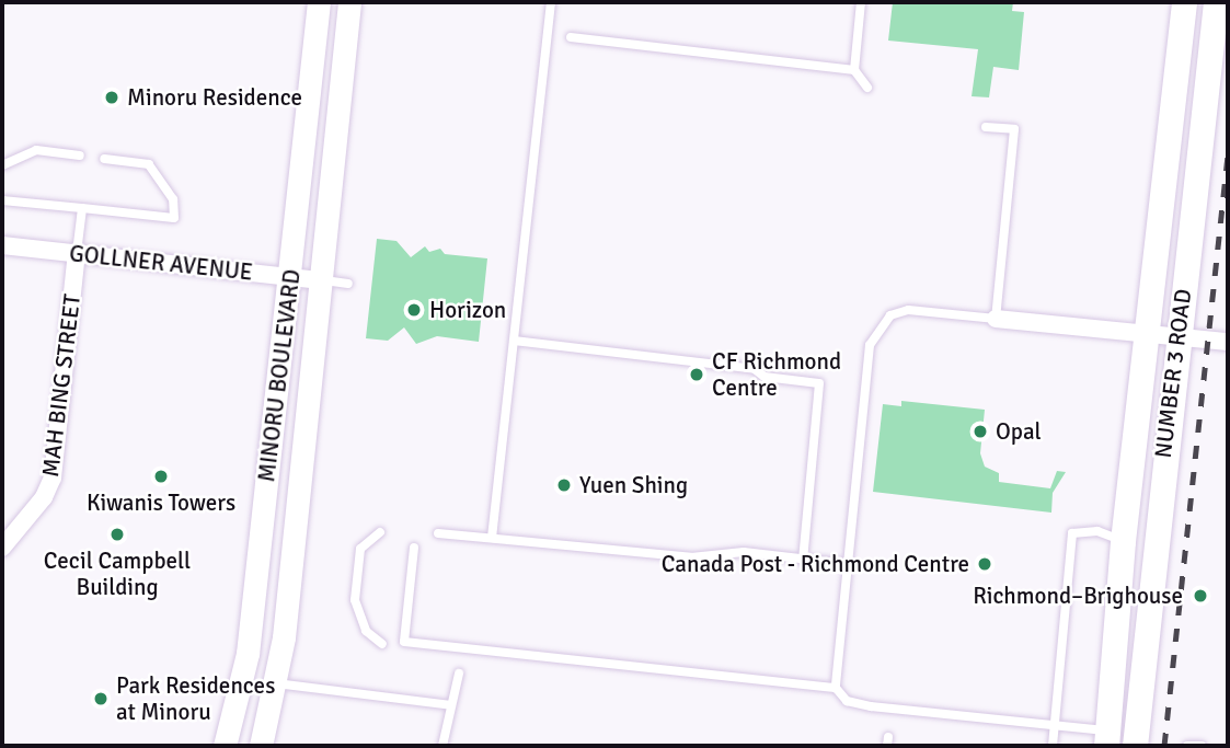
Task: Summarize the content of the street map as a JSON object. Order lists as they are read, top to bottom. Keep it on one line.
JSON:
{"streets":{"main road":["NUMBER 3 ROAD"],"street":["GOLLNER AVENUE","MINORU BOULEVARD","MAH BING STREET"]},"crossings":[["GOLLNER AVENUE","MINORU BOULEVARD"],["GOLLNER AVENUE","MAH BING STREET"]],"places":["Minoru Residence","Horizon","CF Richmond Centre","Opal","Kiwanis Towers","Yuen Shing","Cecil Campbell Building","Canada Post - Richmond Centre","Richmond–Brighouse","Park Residences at Minoru"]}
